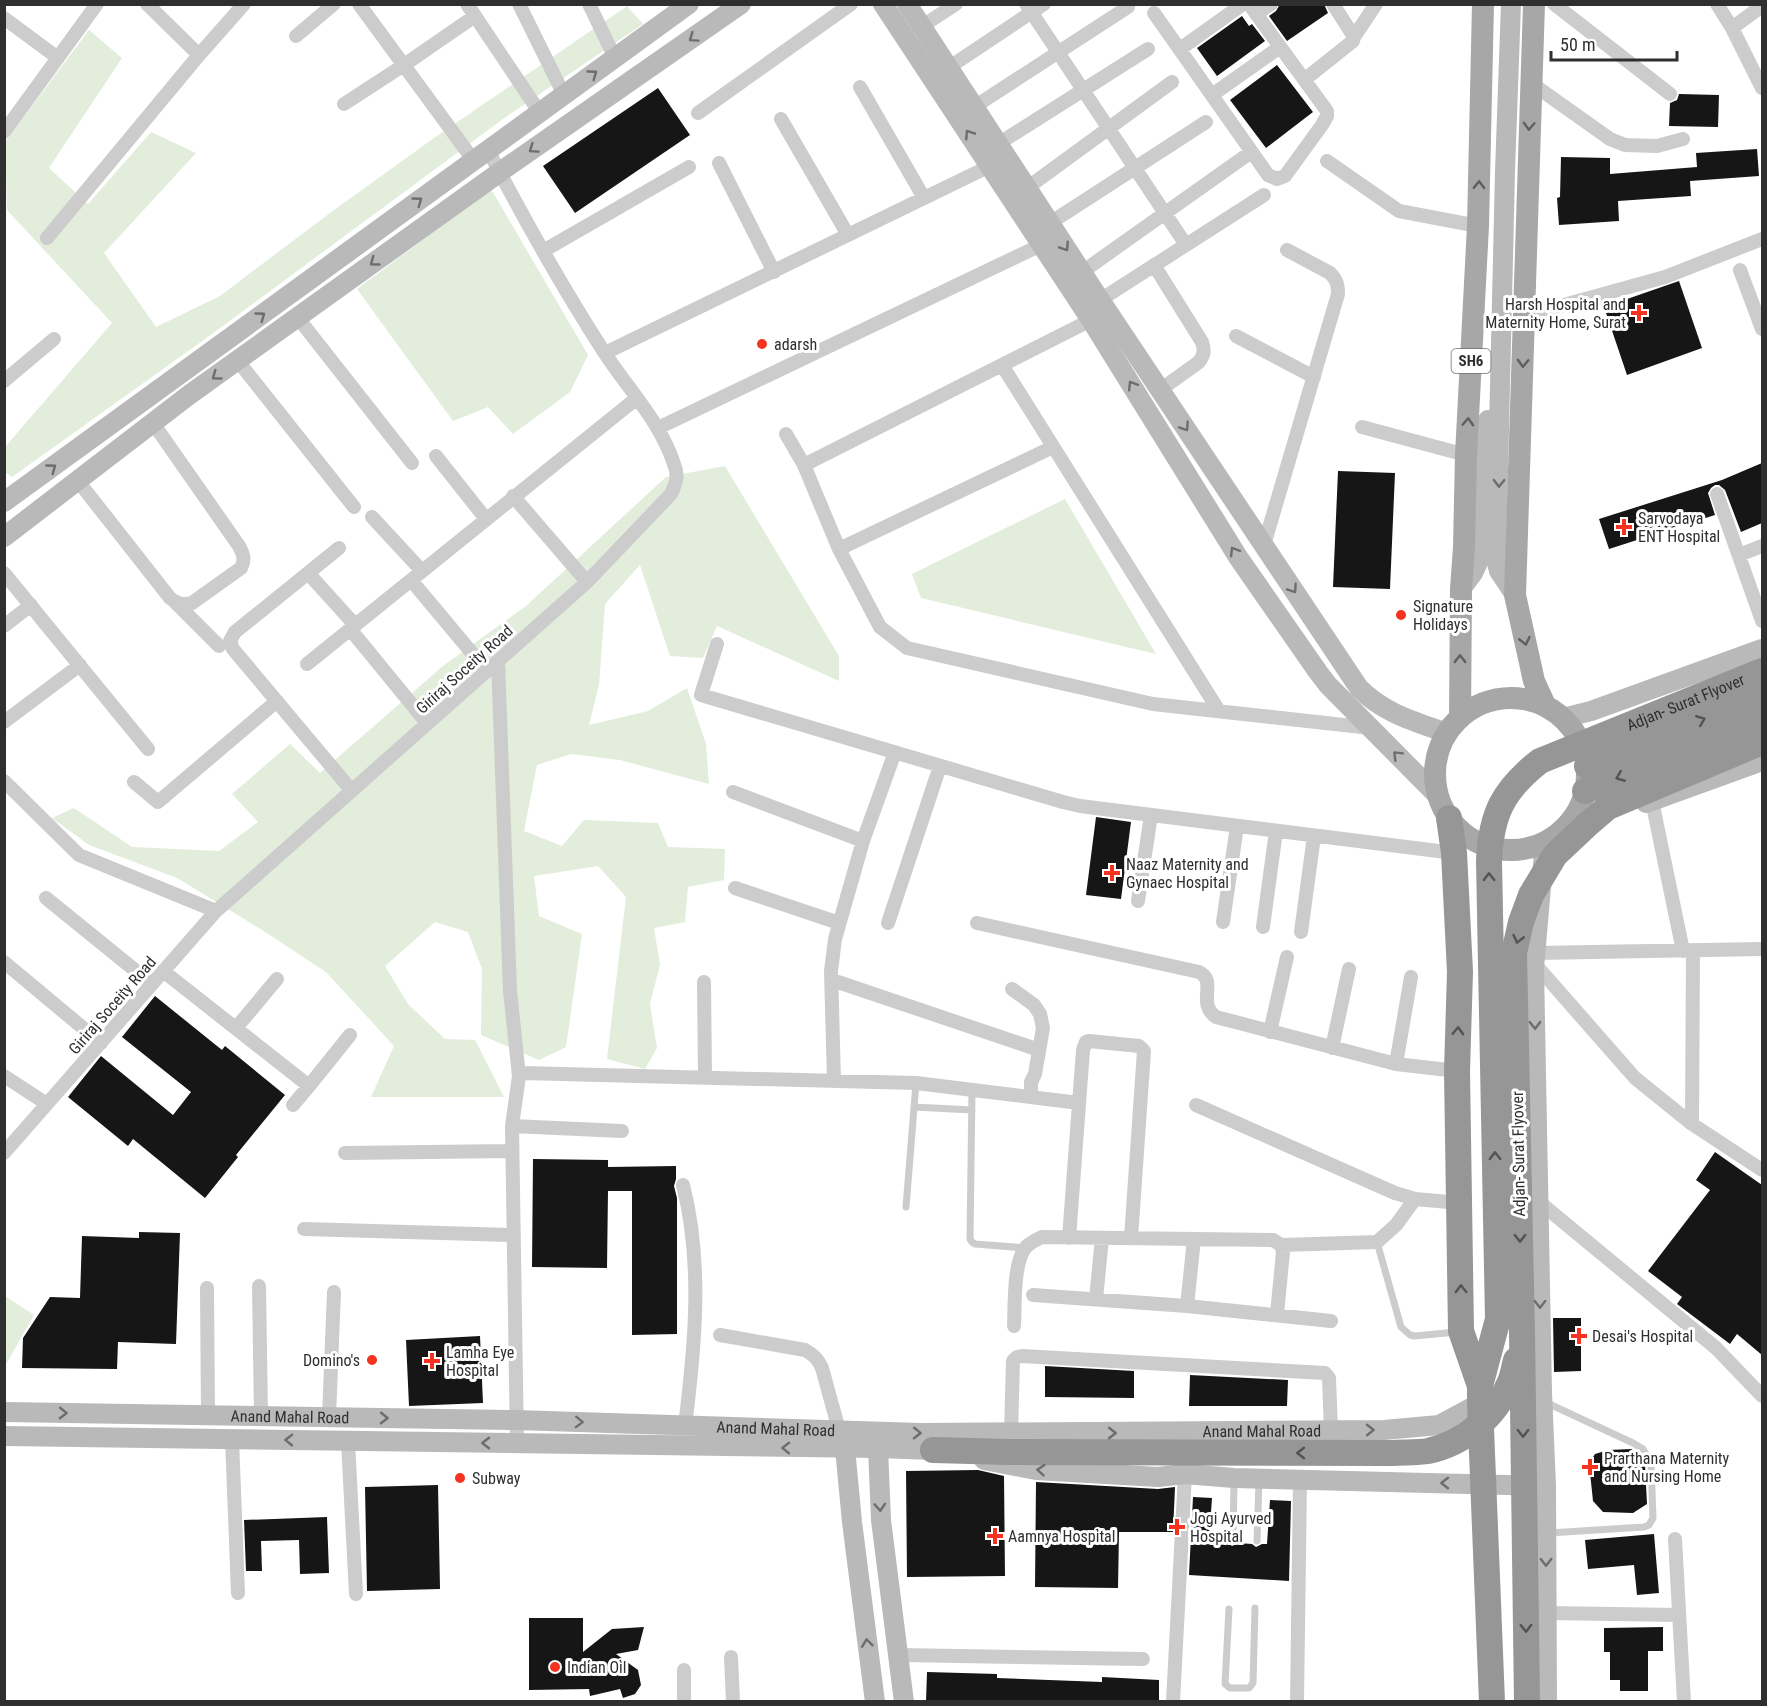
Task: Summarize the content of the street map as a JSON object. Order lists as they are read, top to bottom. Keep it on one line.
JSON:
{"streets":{"highway":["Adjan- Surat Flyover"],"main road":["SH6"],"street":["Giriraj Soceity Road","Anand Mahal Road"]},"crossings":[["Adjan- Surat Flyover","Anand Mahal Road"]],"places":{"health":["Harsh Hospital and Maternity Home, Surat","Sarvodaya ENT Hospital","Naaz Maternity and Gynaec Hospital","Desai's Hospital","Lamha Eye Hospital","Prarthana Maternity and Nursing Home","Jogi Ayurved Hospital","Aamnya Hospital"],"other":["adarsh","Signature Holidays","Domino's","Subway","Indian Oil"]},"scale_bar":"50 m"}
